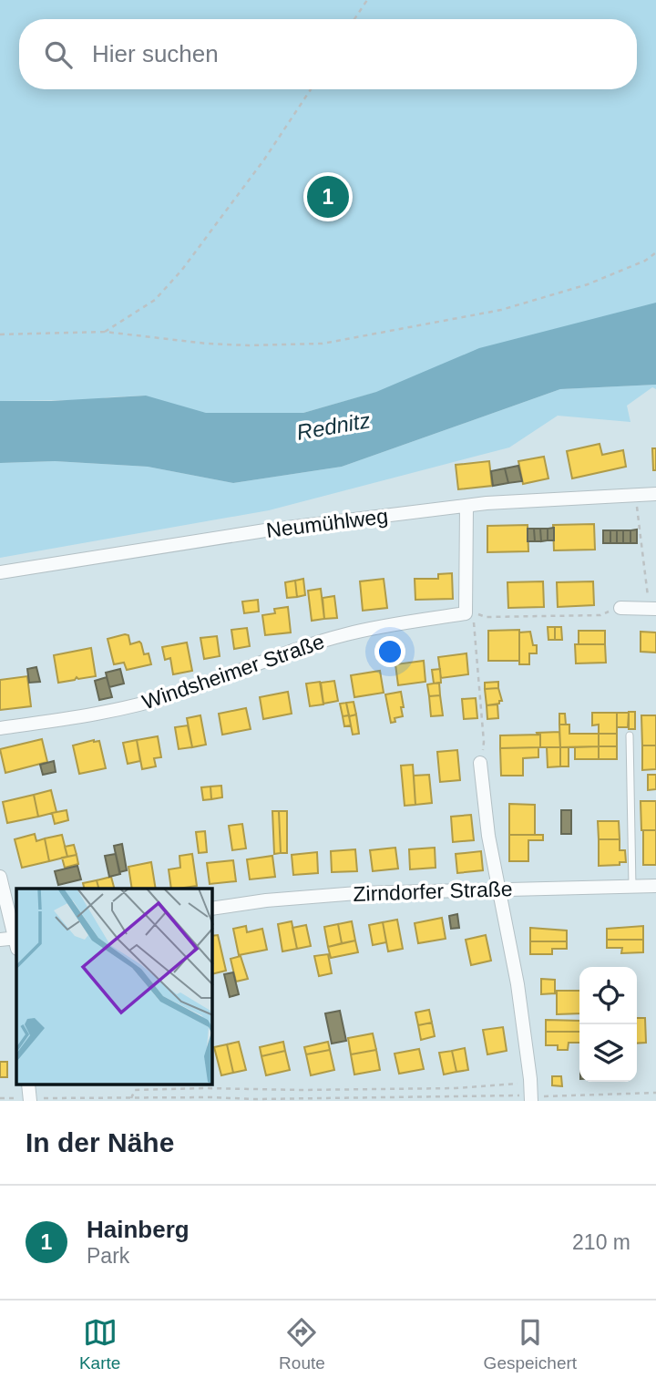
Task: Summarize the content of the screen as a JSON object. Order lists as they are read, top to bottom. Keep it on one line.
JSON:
{"streets":{"street":["Neumühlweg","Windsheimer Straße","Zirndorfer Straße"]},"crossings":[["Neumühlweg","Windsheimer Straße"]],"water":["Rednitz"],"page":{"search":"Hier suchen","pins":"1","heading":"In der Nähe","list":[{"mark":"1","name":"Hainberg","note":"Park","value":"210 m"}],"nav":["Karte","Route","Gespeichert"]}}
